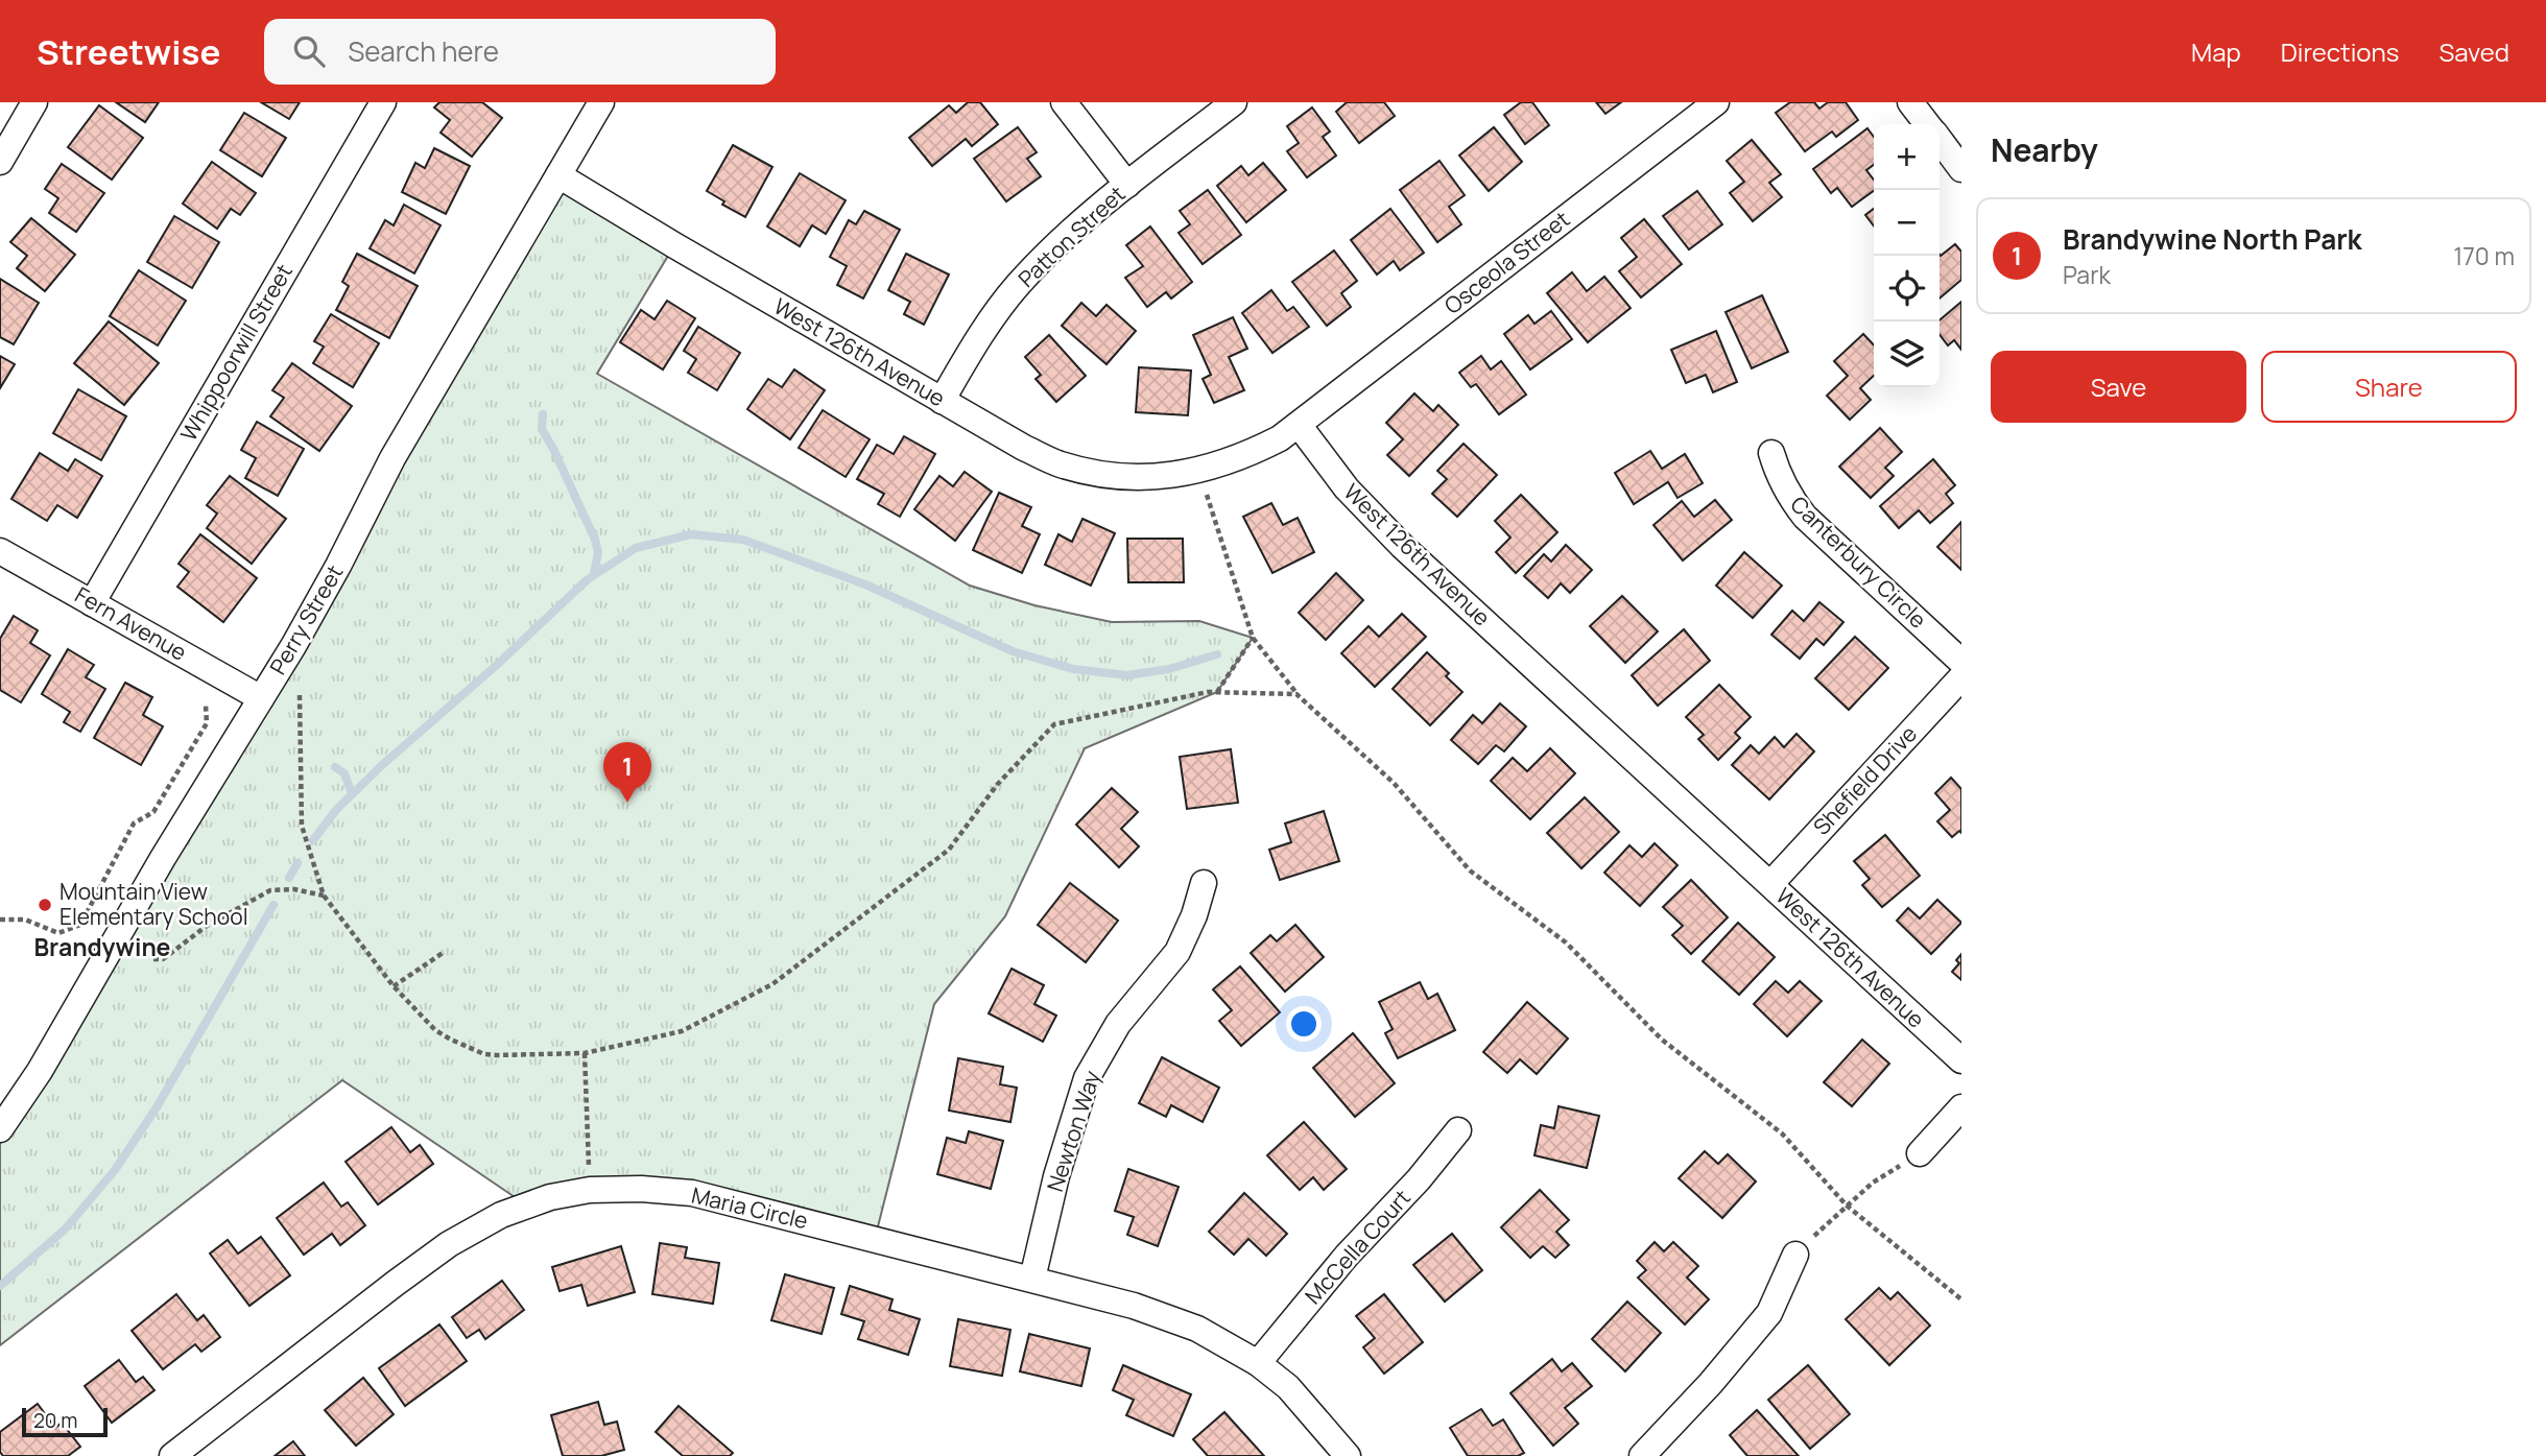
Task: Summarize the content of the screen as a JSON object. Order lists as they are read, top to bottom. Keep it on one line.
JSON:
{"streets":{"street":["Patton Street","Osceola Street","Whippoorwill Street","West 126th Avenue","Canterbury Circle","Perry Street","Fern Avenue","Shefield Drive","Newton Way","Maria Circle","McCella Court"]},"crossings":[["Patton Street","West 126th Avenue"],["Osceola Street","West 126th Avenue"],["Whippoorwill Street","Fern Avenue"],["West 126th Avenue","Perry Street"],["West 126th Avenue","Shefield Drive"],["Perry Street","Fern Avenue"],["Newton Way","Maria Circle"],["Maria Circle","McCella Court"]],"districts":["Brandywine"],"places":["Mountain View Elementary School"],"scale_bar":"20 m","page":{"header":"Streetwise","search":"Search here","nav":["Map","Directions","Saved"],"heading":"Nearby","map_buttons":["+","−"],"list":[{"mark":"1","name":"Brandywine North Park","note":"Park","value":"170 m"}],"buttons":["Save","Share"],"pins":"1","scale":"20 m"}}
